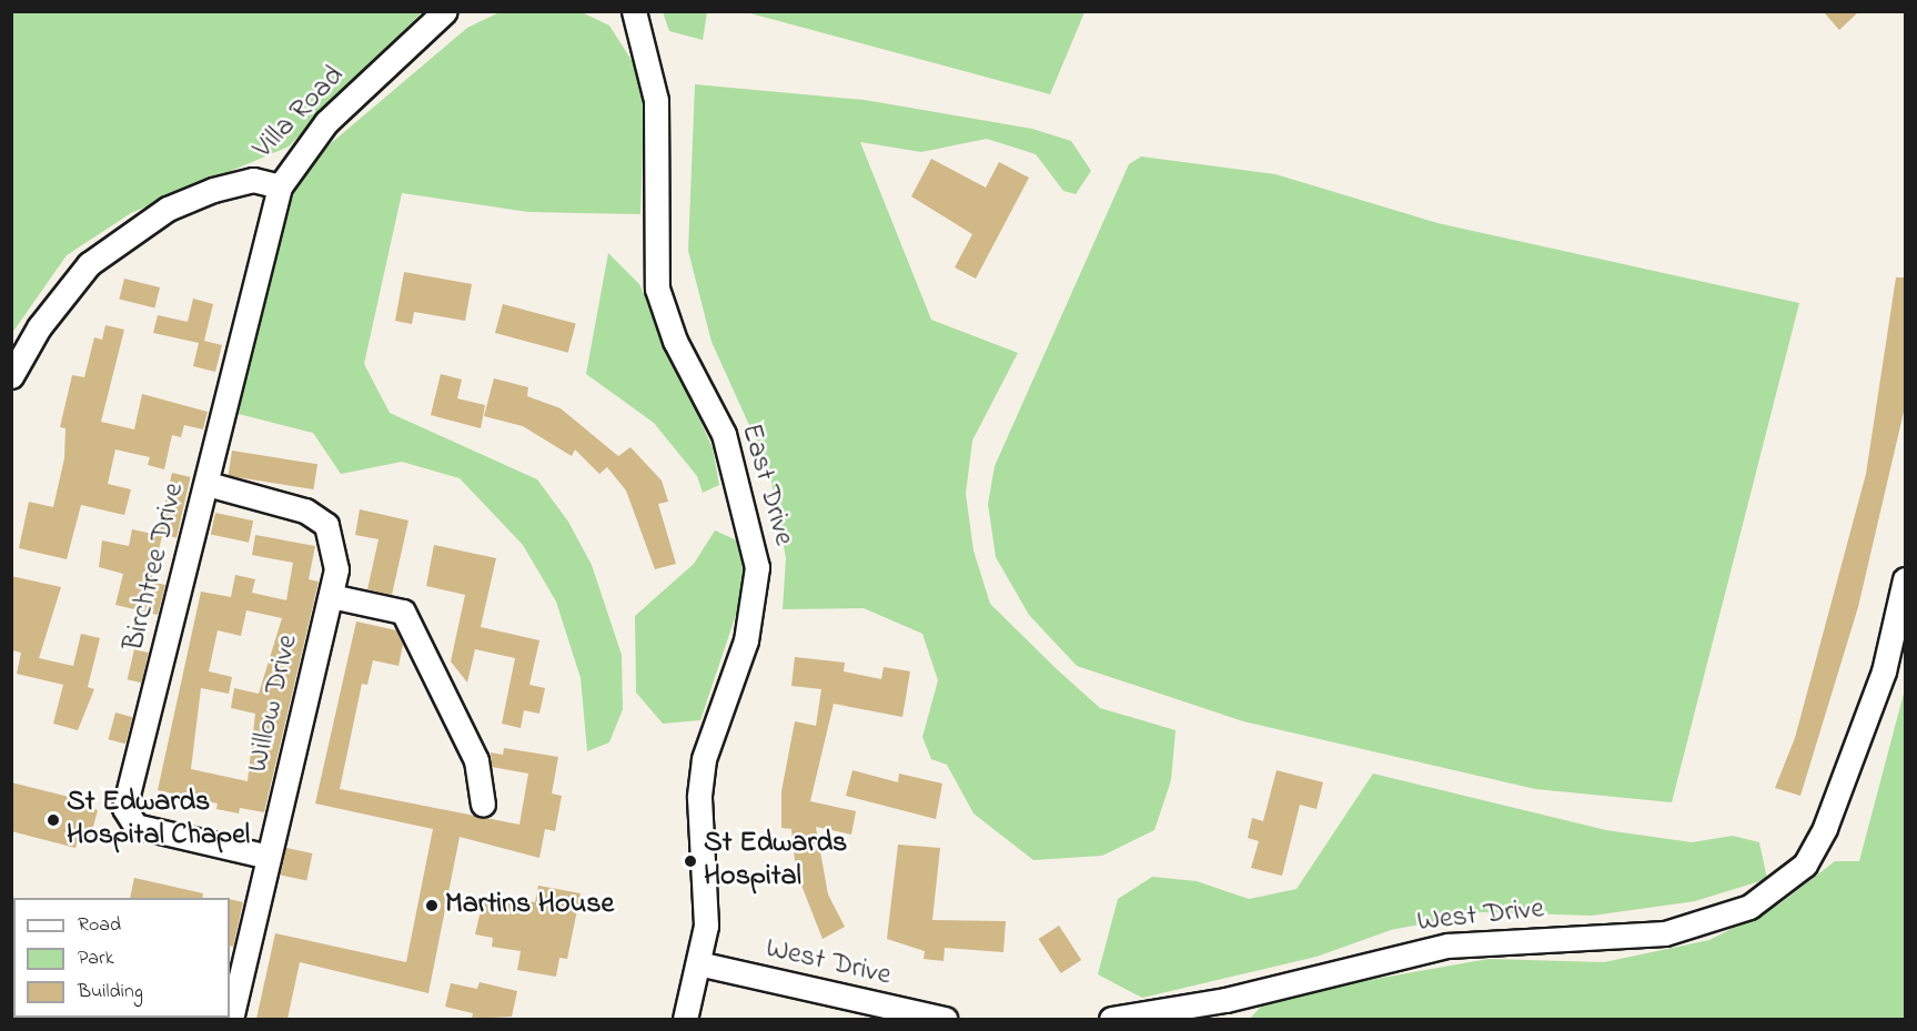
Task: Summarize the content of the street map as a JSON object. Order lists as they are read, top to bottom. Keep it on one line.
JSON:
{"streets":{"street":["Villa Road","East Drive","Birchtree Drive","Willow Drive","West Drive"]},"crossings":[["Villa Road","Birchtree Drive"],["East Drive","West Drive"],["Birchtree Drive","Willow Drive"]],"places":["St Edwards Hospital Chapel","St Edwards Hospital","Martins House"],"legend":["Road","Park","Building"]}
